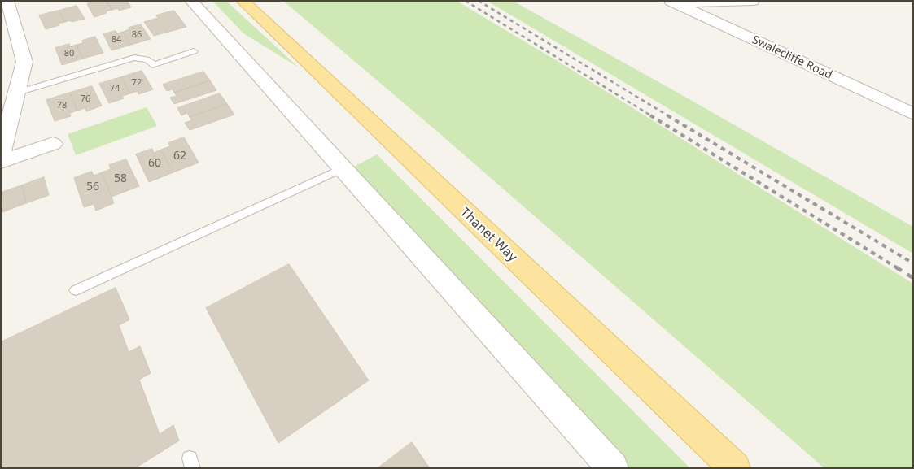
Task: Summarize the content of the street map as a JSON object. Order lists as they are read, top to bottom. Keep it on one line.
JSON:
{"streets":{"main road":["Thanet Way"],"street":["Swalecliffe Road"]},"house_numbers":["86","84","80","72","74","76","78","62","60","58","56"]}
